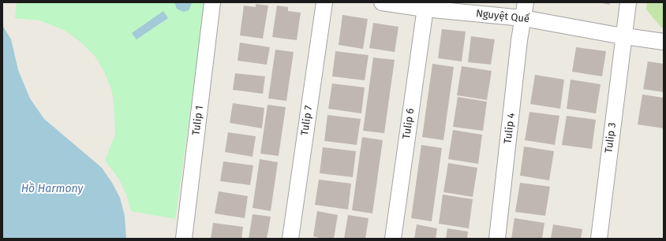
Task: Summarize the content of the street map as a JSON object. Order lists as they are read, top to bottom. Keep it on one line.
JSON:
{"streets":{"street":["Nguyệt Quế","Tulip 1","Tulip 7","Tulip 6","Tulip 4","Tulip 3"]},"crossings":[["Nguyệt Quế","Tulip 6"],["Nguyệt Quế","Tulip 4"],["Nguyệt Quế","Tulip 3"]],"water":["Hồ Harmony"]}
